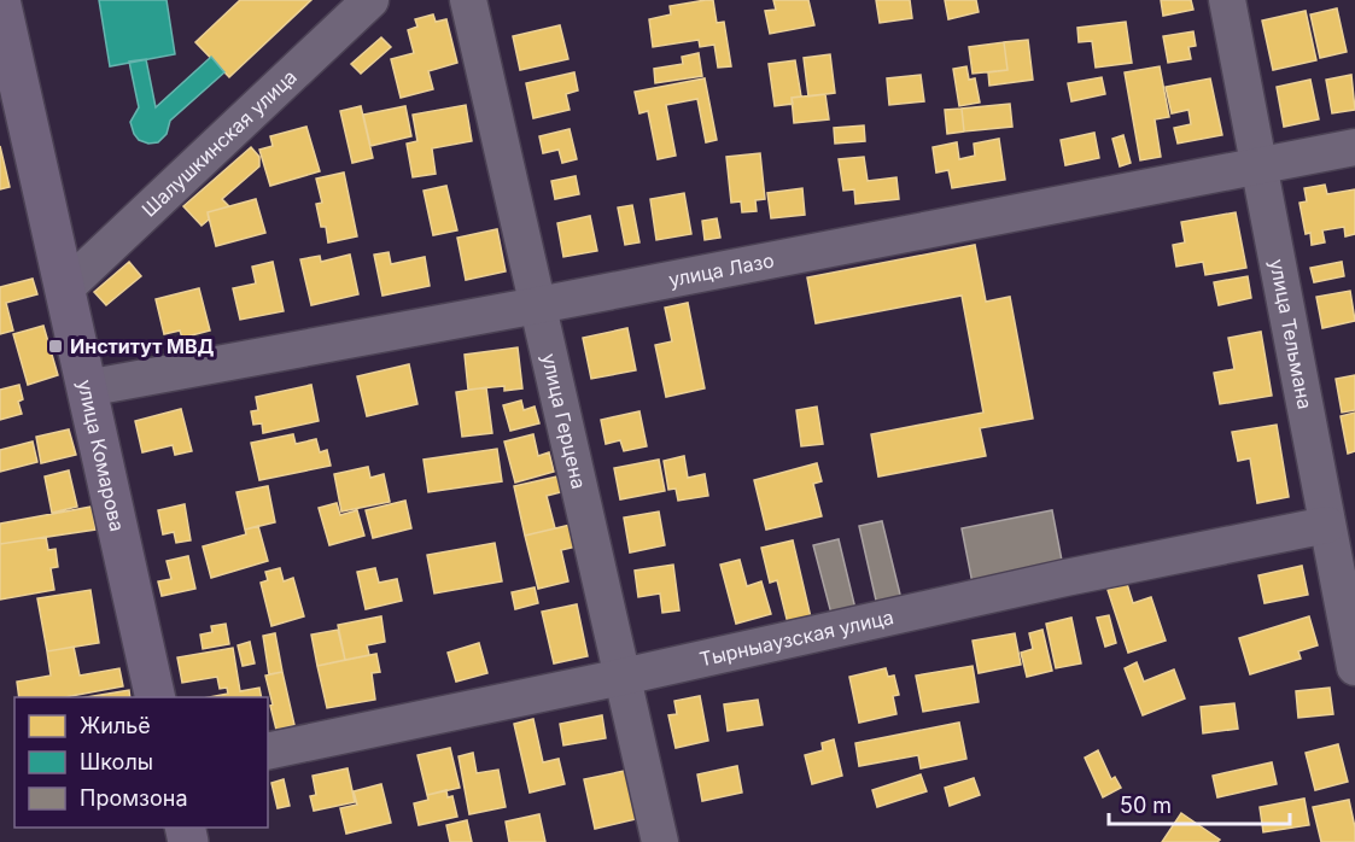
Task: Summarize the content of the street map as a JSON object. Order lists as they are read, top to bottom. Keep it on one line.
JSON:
{"streets":{"main road":["улица Комарова"],"street":["Шалушкинская улица","улица Лазо","улица Тельмана","улица Герцена","Тырныаузская улица"]},"crossings":[["Шалушкинская улица","улица Комарова"],["улица Лазо","улица Тельмана"],["улица Лазо","улица Герцена"],["улица Лазо","улица Комарова"],["улица Тельмана","Тырныаузская улица"],["улица Герцена","Тырныаузская улица"]],"places":{"transit":["Институт МВД"]},"legend":["Жильё","Школы","Промзона"],"scale_bar":"50 m"}
